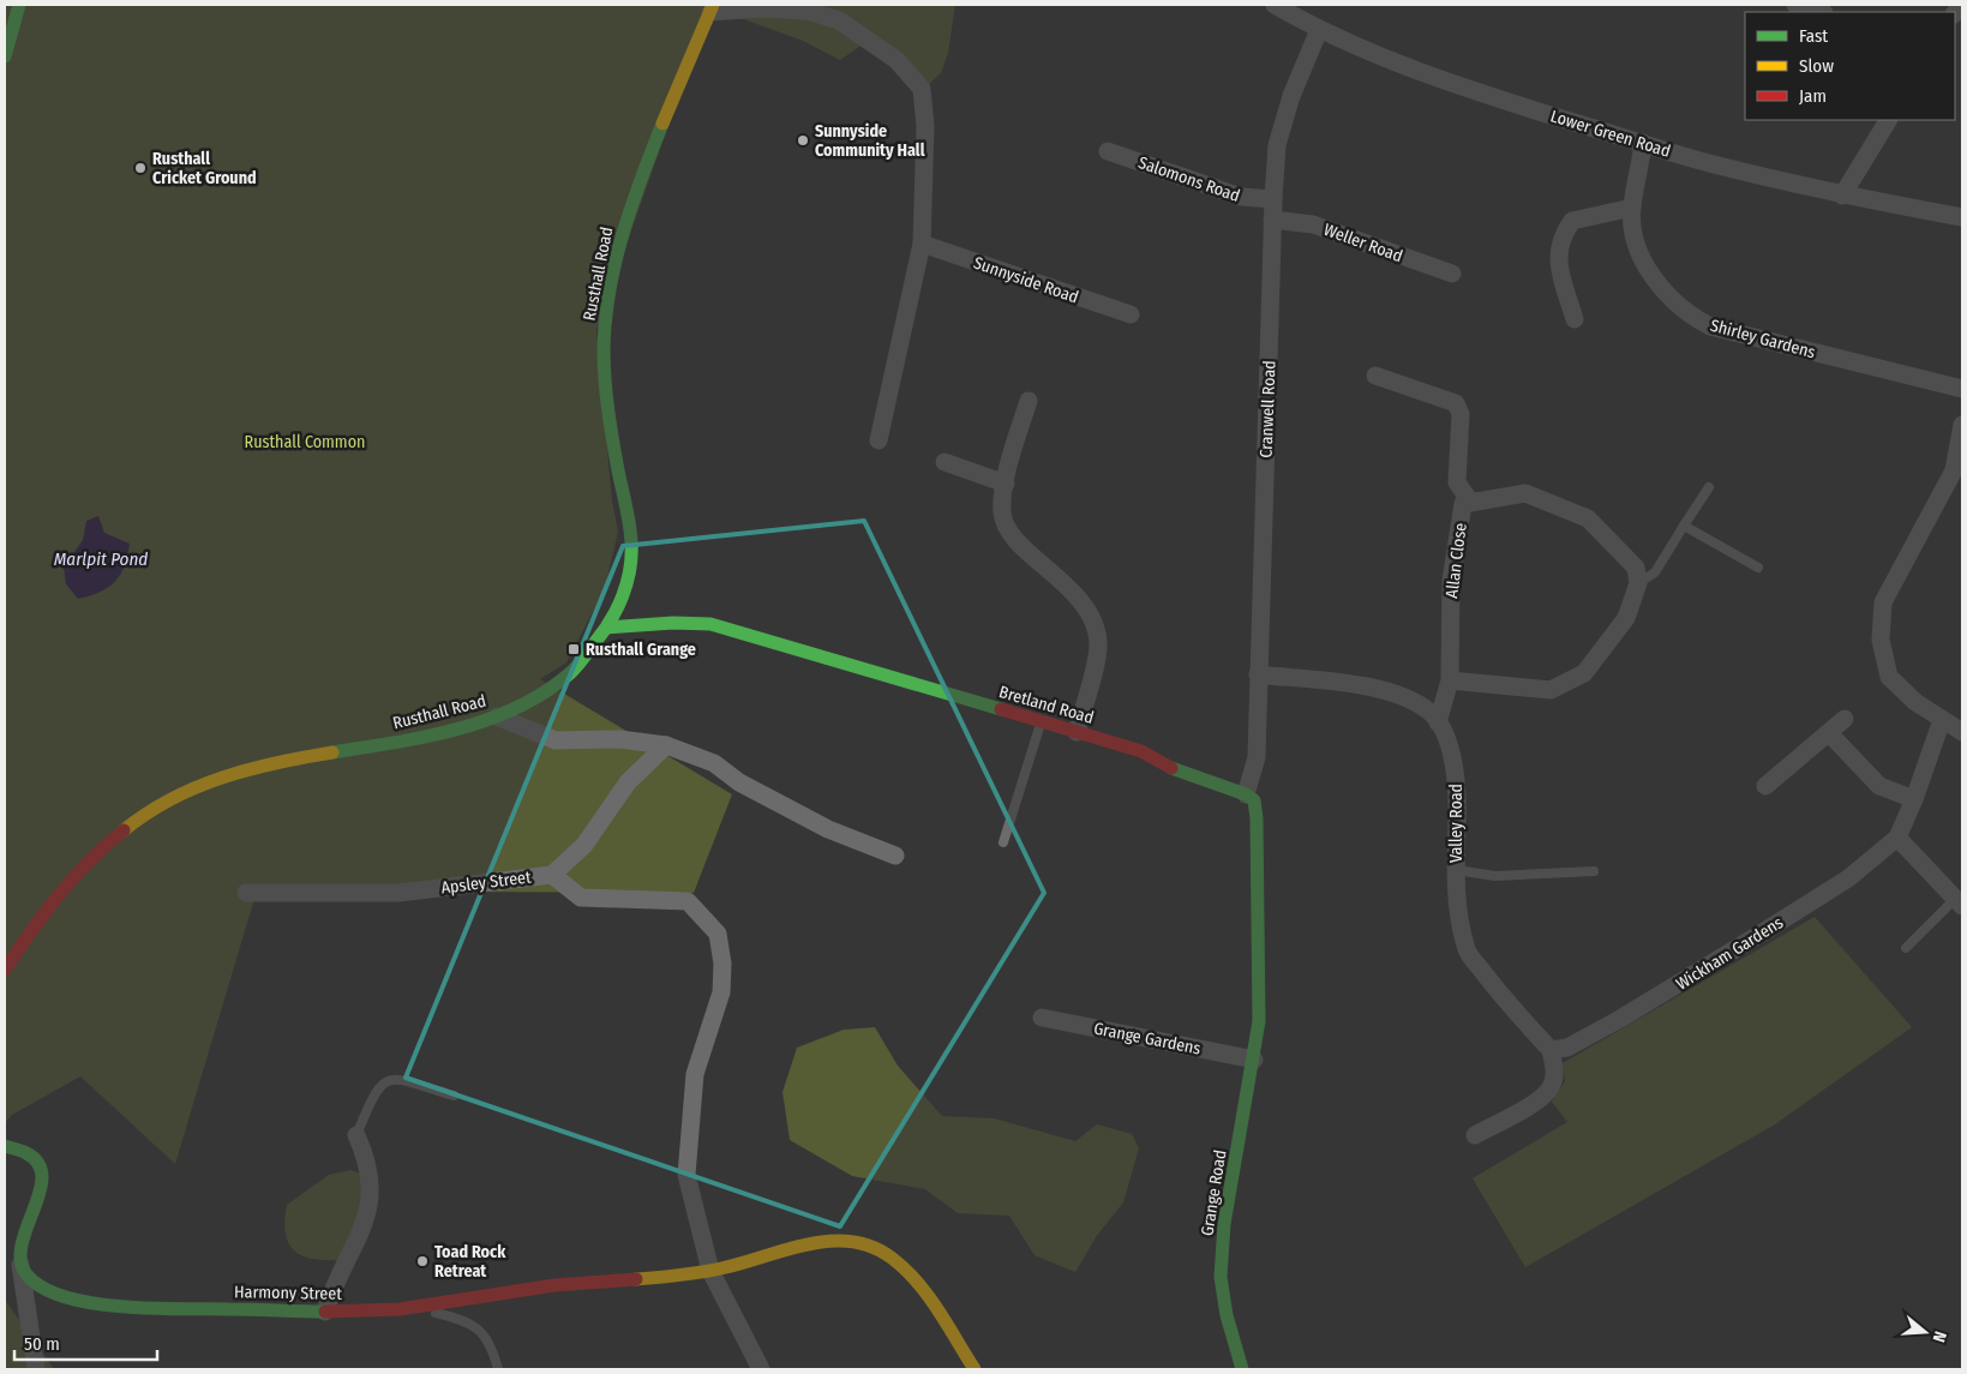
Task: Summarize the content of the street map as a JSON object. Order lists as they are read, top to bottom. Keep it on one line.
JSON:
{"streets":{"street":["Lower Green Road","Salomons Road","Weller Road","Rusthall Road","Sunnyside Road","Shirley Gardens","Cranwell Road","Allan Close","Bretland Road","Valley Road","Apsley Street","Wickham Gardens","Grange Gardens","Grange Road","Harmony Street"]},"crossings":[["Lower Green Road","Shirley Gardens"],["Lower Green Road","Cranwell Road"],["Salomons Road","Cranwell Road"],["Weller Road","Cranwell Road"],["Rusthall Road","Bretland Road"],["Cranwell Road","Bretland Road"],["Cranwell Road","Valley Road"],["Cranwell Road","Grange Road"],["Allan Close","Valley Road"],["Bretland Road","Grange Road"],["Valley Road","Wickham Gardens"],["Grange Gardens","Grange Road"]],"water":["Marlpit Pond"],"parks":["Rusthall Common"],"places":{"other":["Sunnyside Community Hall","Rusthall Cricket Ground","Toad Rock Retreat"],"transit":["Rusthall Grange"]},"legend":["Fast","Slow","Jam"],"scale_bar":"50 m","north":"right"}
